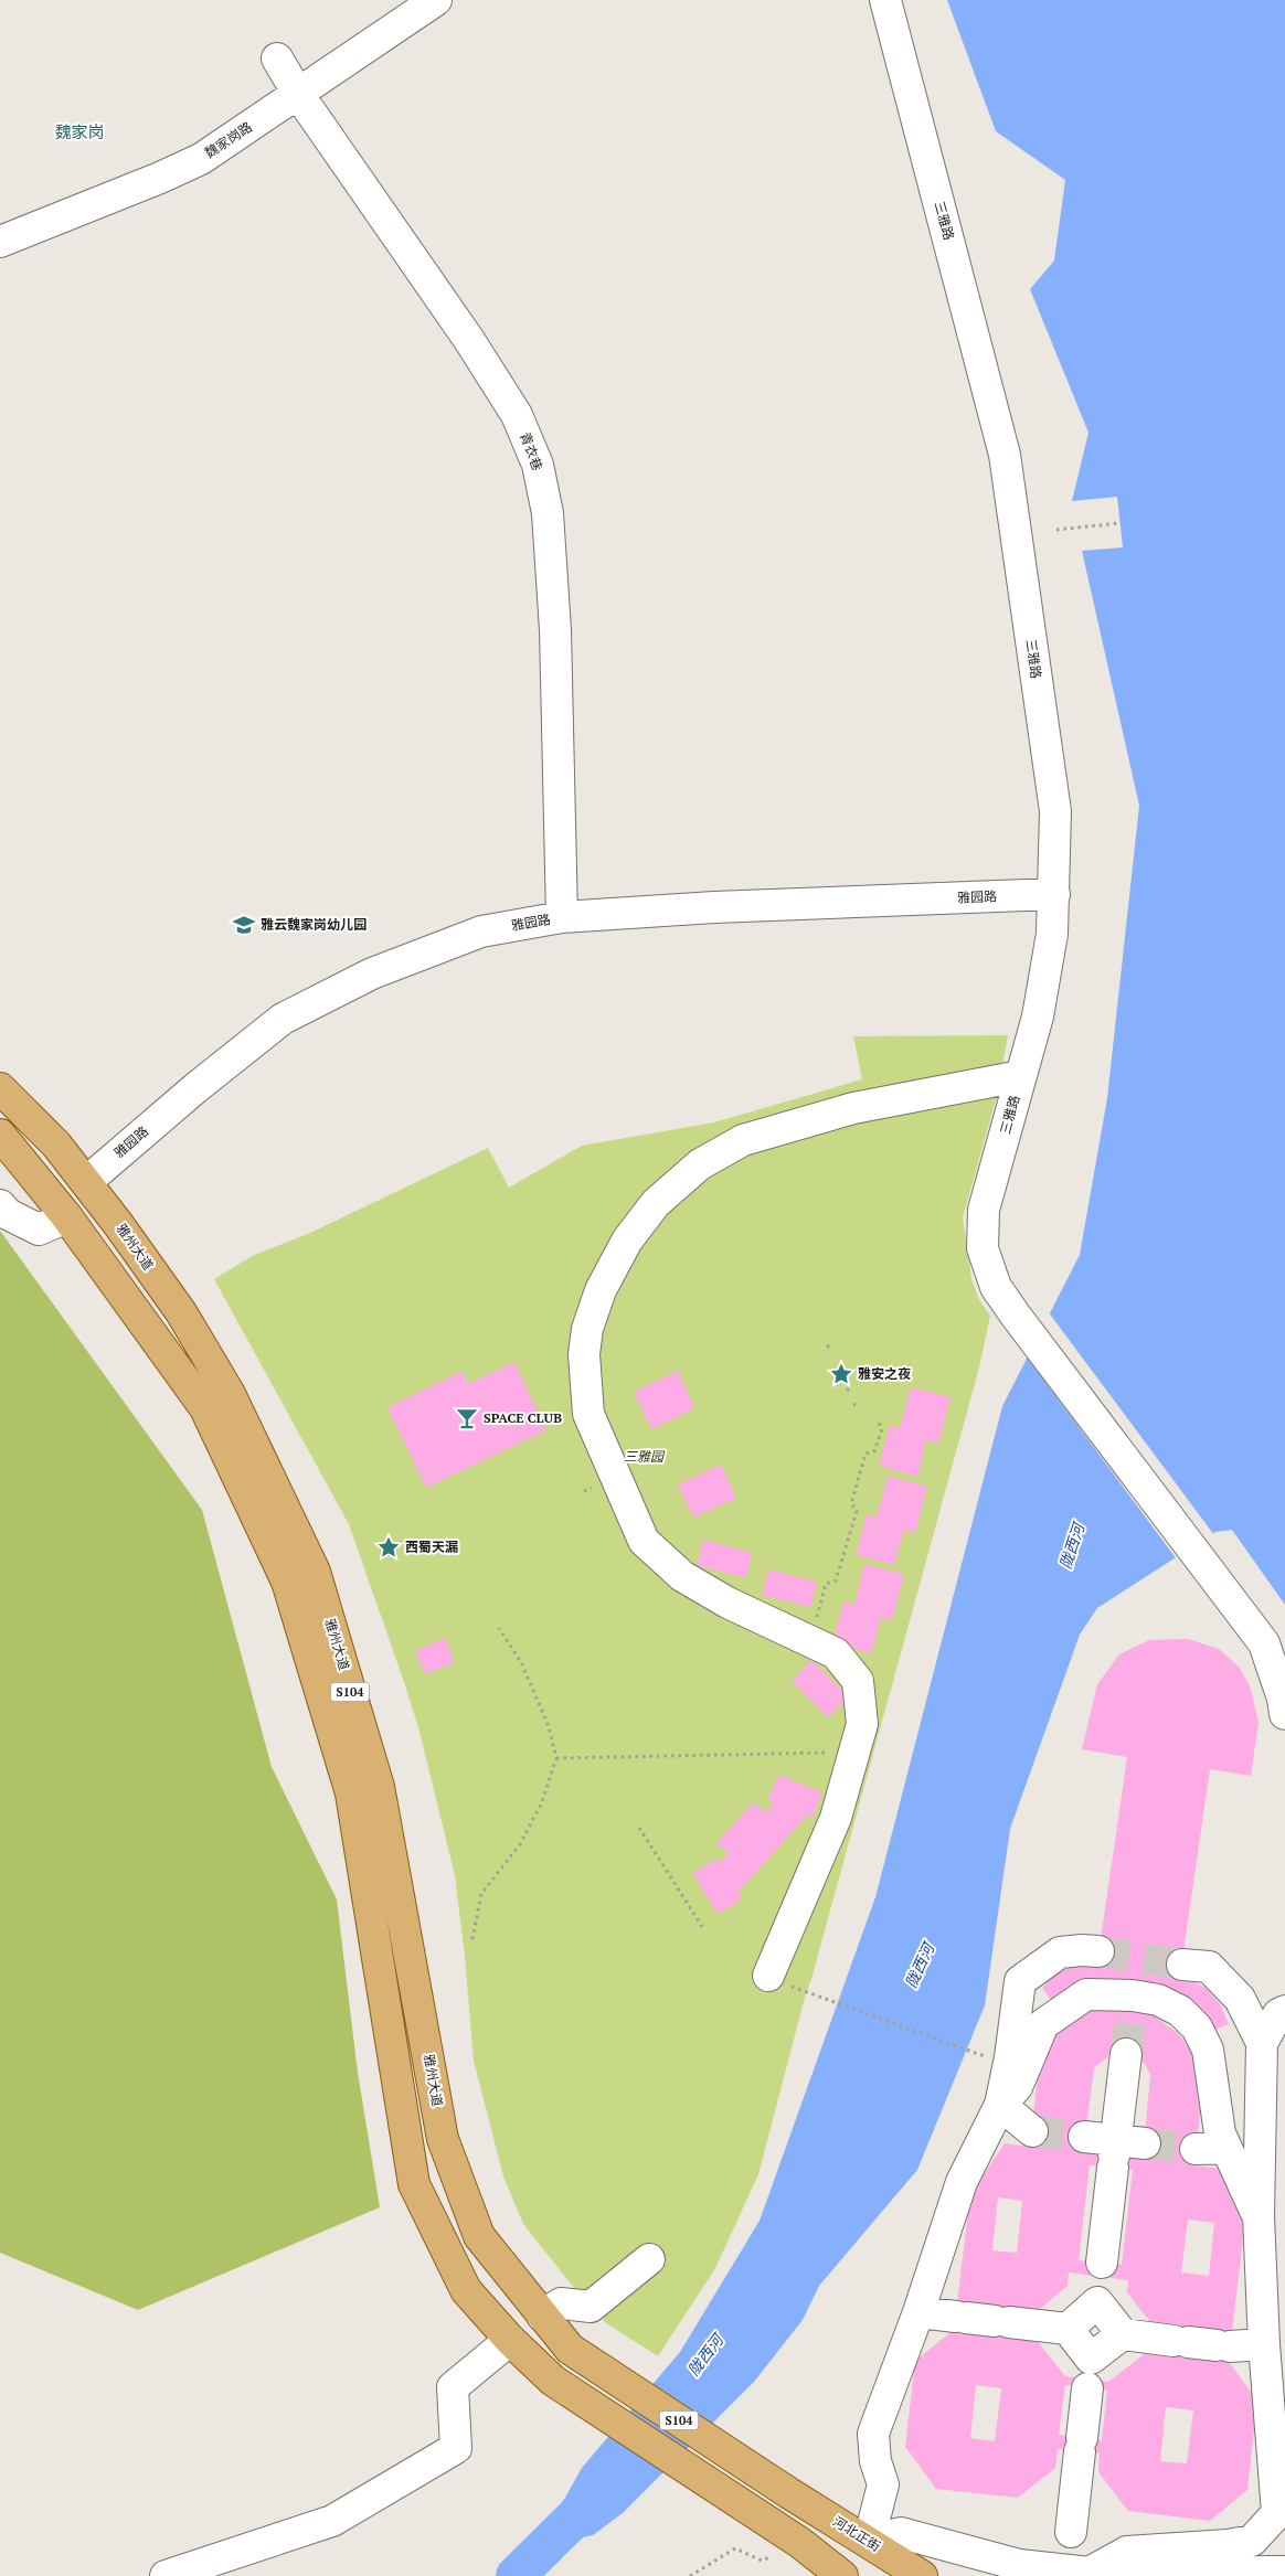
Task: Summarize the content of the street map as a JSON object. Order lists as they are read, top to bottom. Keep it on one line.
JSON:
{"streets":{"main road":["雅州大道","S104","河北正街"],"street":["魏家岗路","三雅路","青衣巷","雅园路"]},"crossings":[["魏家岗路","青衣巷"],["三雅路","雅园路"],["青衣巷","雅园路"],["雅园路","雅州大道"],["雅州大道","河北正街"]],"districts":["魏家岗"],"water":["陇西河"],"parks":["三雅园"],"places":{"school or university":["雅云魏家岗幼儿园"],"place":["雅安之夜","西蜀天漏"],"bar":["SPACE CLUB"]}}
